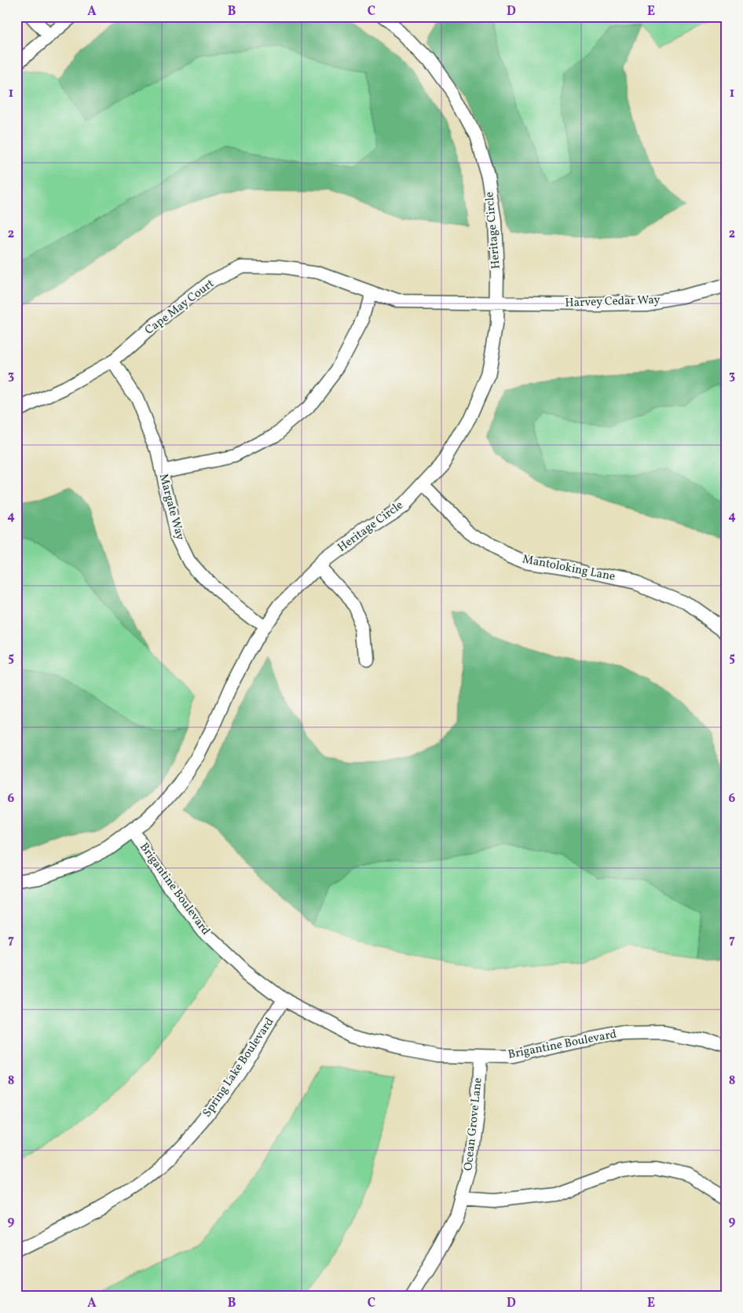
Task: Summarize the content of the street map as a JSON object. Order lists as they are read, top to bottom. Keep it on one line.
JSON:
{"streets":{"street":["Heritage Circle","Harvey Cedar Way","Cape May Court","Margate Way","Mantoloking Lane","Brigantine Boulevard","Spring Lake Boulevard","Ocean Grove Lane"]},"crossings":[["Heritage Circle","Harvey Cedar Way"],["Heritage Circle","Cape May Court"],["Heritage Circle","Margate Way"],["Heritage Circle","Mantoloking Lane"],["Heritage Circle","Brigantine Boulevard"],["Harvey Cedar Way","Cape May Court"],["Cape May Court","Margate Way"],["Brigantine Boulevard","Spring Lake Boulevard"],["Brigantine Boulevard","Ocean Grove Lane"]],"grid":{"columns":["A","B","C","D","E"],"rows":["1","2","3","4","5","6","7","8","9"]}}
